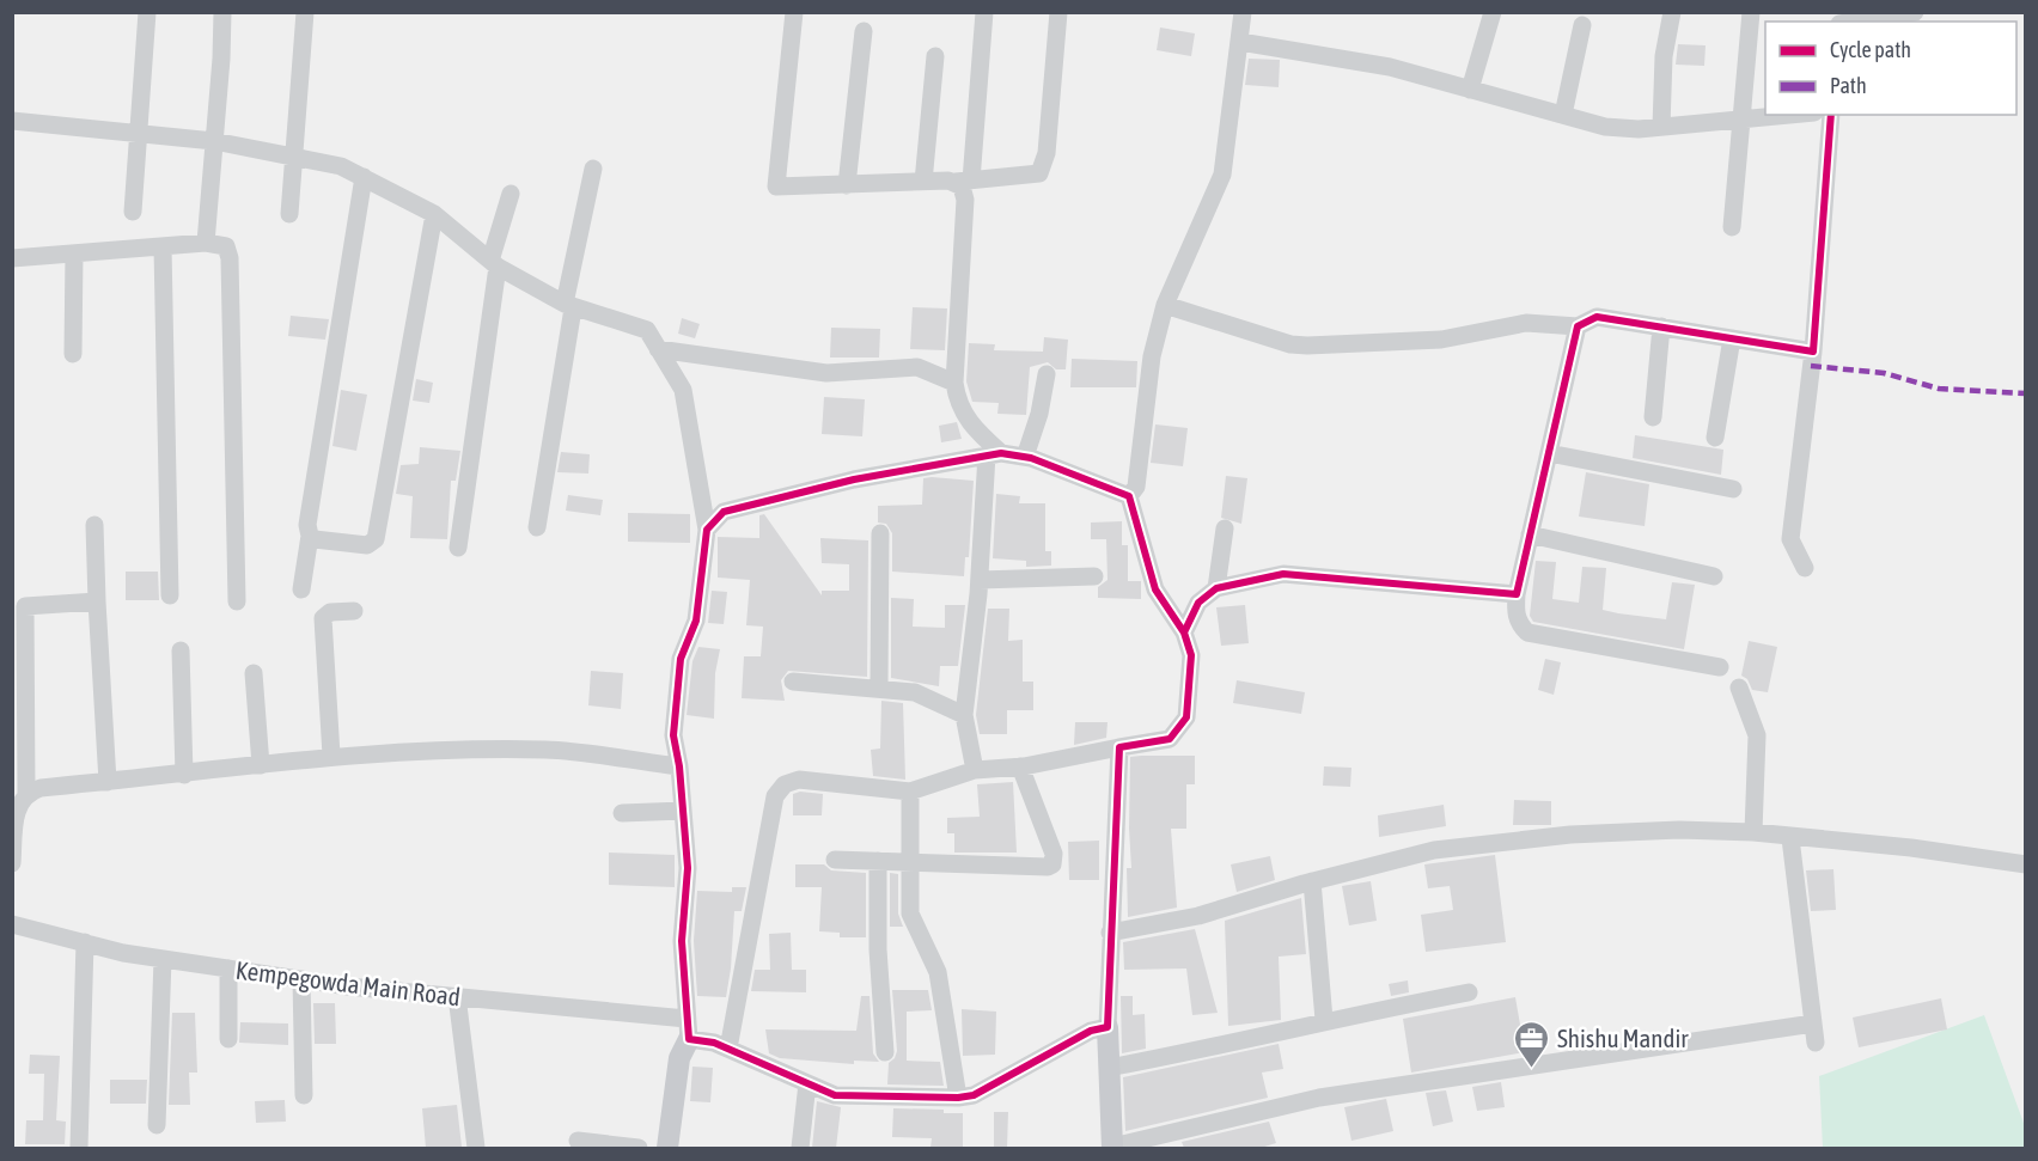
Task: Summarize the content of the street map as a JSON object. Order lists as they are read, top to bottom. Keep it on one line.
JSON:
{"streets":{"street":["Kempegowda Main Road"]},"places":{"office":["Shishu Mandir"]},"legend":["Cycle path","Path"]}
